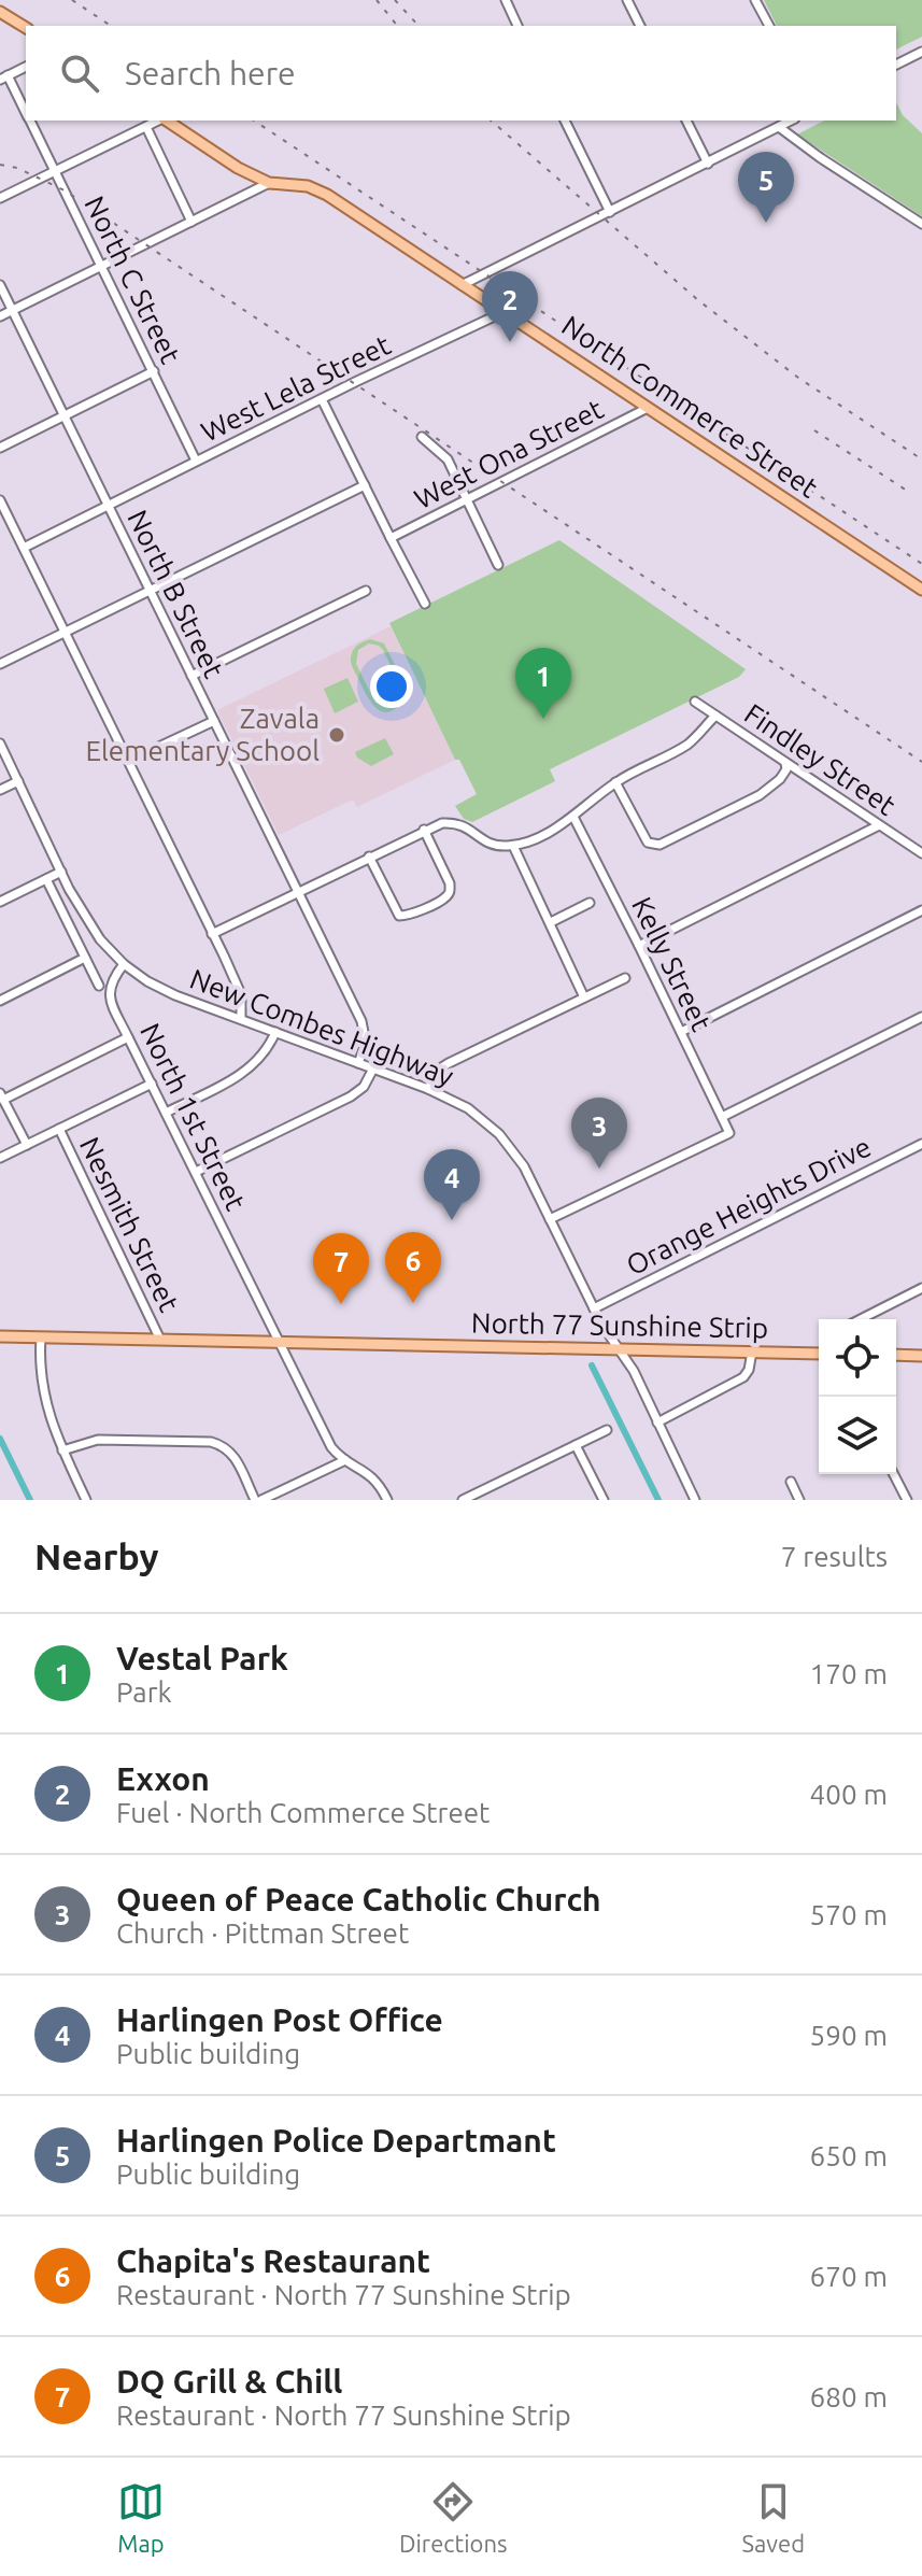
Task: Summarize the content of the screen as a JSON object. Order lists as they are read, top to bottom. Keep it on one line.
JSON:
{"streets":{"main road":["North Commerce Street","North 77 Sunshine Strip"],"street":["North C Street","West Lela Street","West Ona Street","North B Street","Findley Street","Kelly Street","New Combes Highway","North 1st Street","Orange Heights Drive","Nesmith Street"]},"crossings":[["North C Street","West Lela Street"],["West Lela Street","North Commerce Street"],["West Lela Street","North B Street"],["North Commerce Street","West Ona Street"],["North B Street","New Combes Highway"],["Kelly Street","New Combes Highway"],["New Combes Highway","North 1st Street"],["New Combes Highway","Orange Heights Drive"],["New Combes Highway","North 77 Sunshine Strip"],["North 1st Street","North 77 Sunshine Strip"],["Nesmith Street","North 77 Sunshine Strip"]],"places":["Zavala Elementary School"],"page":{"search":"Search here","pins":["5","2","1","3","4","6","7"],"heading":["Nearby","7 results"],"list":[{"mark":"1","name":"Vestal Park","note":"Park","value":"170 m"},{"mark":"2","name":"Exxon","note":"Fuel · North Commerce Street","value":"400 m"},{"mark":"3","name":"Queen of Peace Catholic Church","note":"Church · Pittman Street","value":"570 m"},{"mark":"4","name":"Harlingen Post Office","note":"Public building","value":"590 m"},{"mark":"5","name":"Harlingen Police Departmant","note":"Public building","value":"650 m"},{"mark":"6","name":"Chapita's Restaurant","note":"Restaurant · North 77 Sunshine Strip","value":"670 m"},{"mark":"7","name":"DQ Grill & Chill","note":"Restaurant · North 77 Sunshine Strip","value":"680 m"}],"nav":["Map","Directions","Saved"]}}
